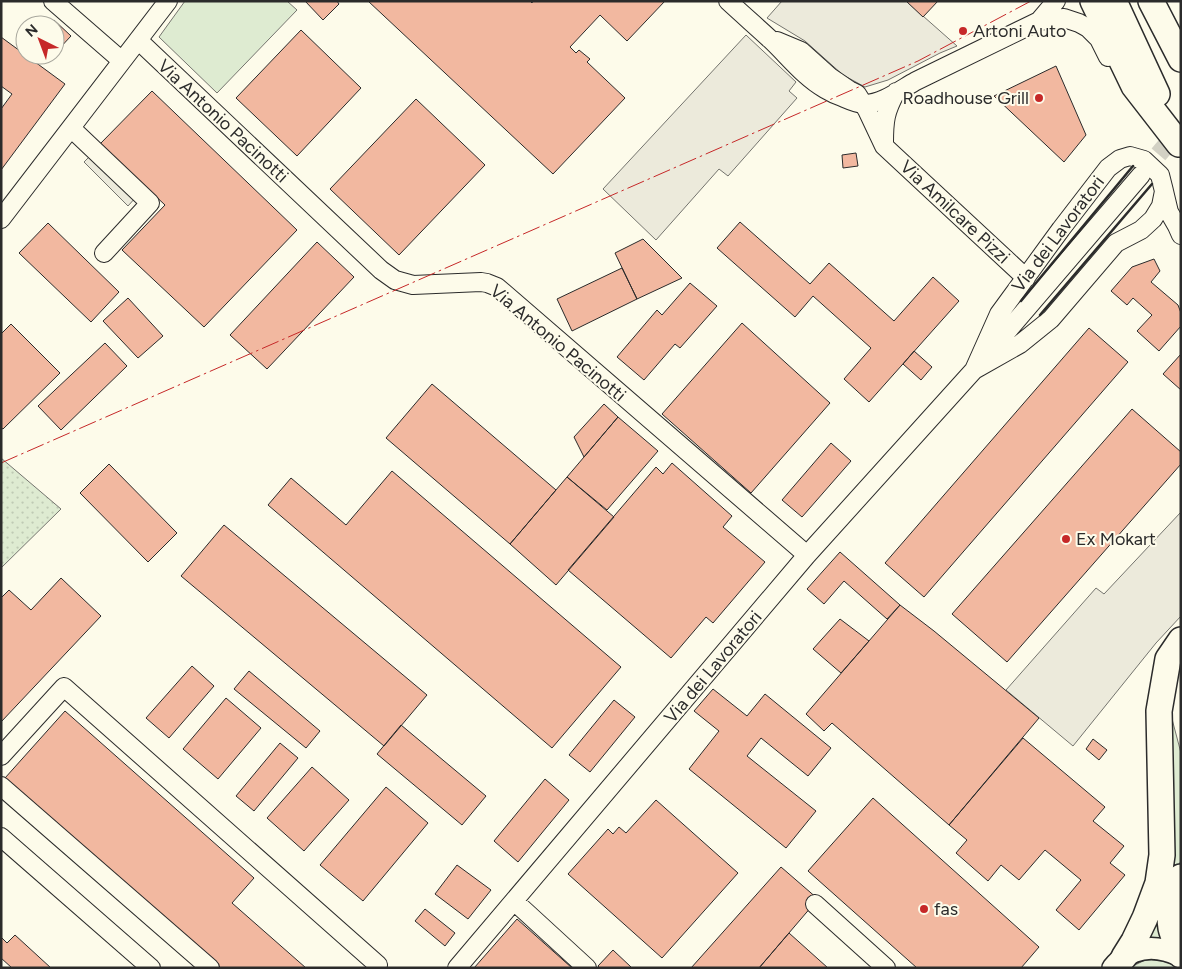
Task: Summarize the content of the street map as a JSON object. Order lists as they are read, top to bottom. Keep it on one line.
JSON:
{"streets":{"street":["Via Antonio Pacinotti","Via Amilcare Pizzi","Via dei Lavoratori"]},"crossings":[["Via Antonio Pacinotti","Via dei Lavoratori"],["Via Amilcare Pizzi","Via dei Lavoratori"]],"places":["Artoni Auto","Roadhouse Grill","Ex Mokart","fas"],"north":"top left"}
